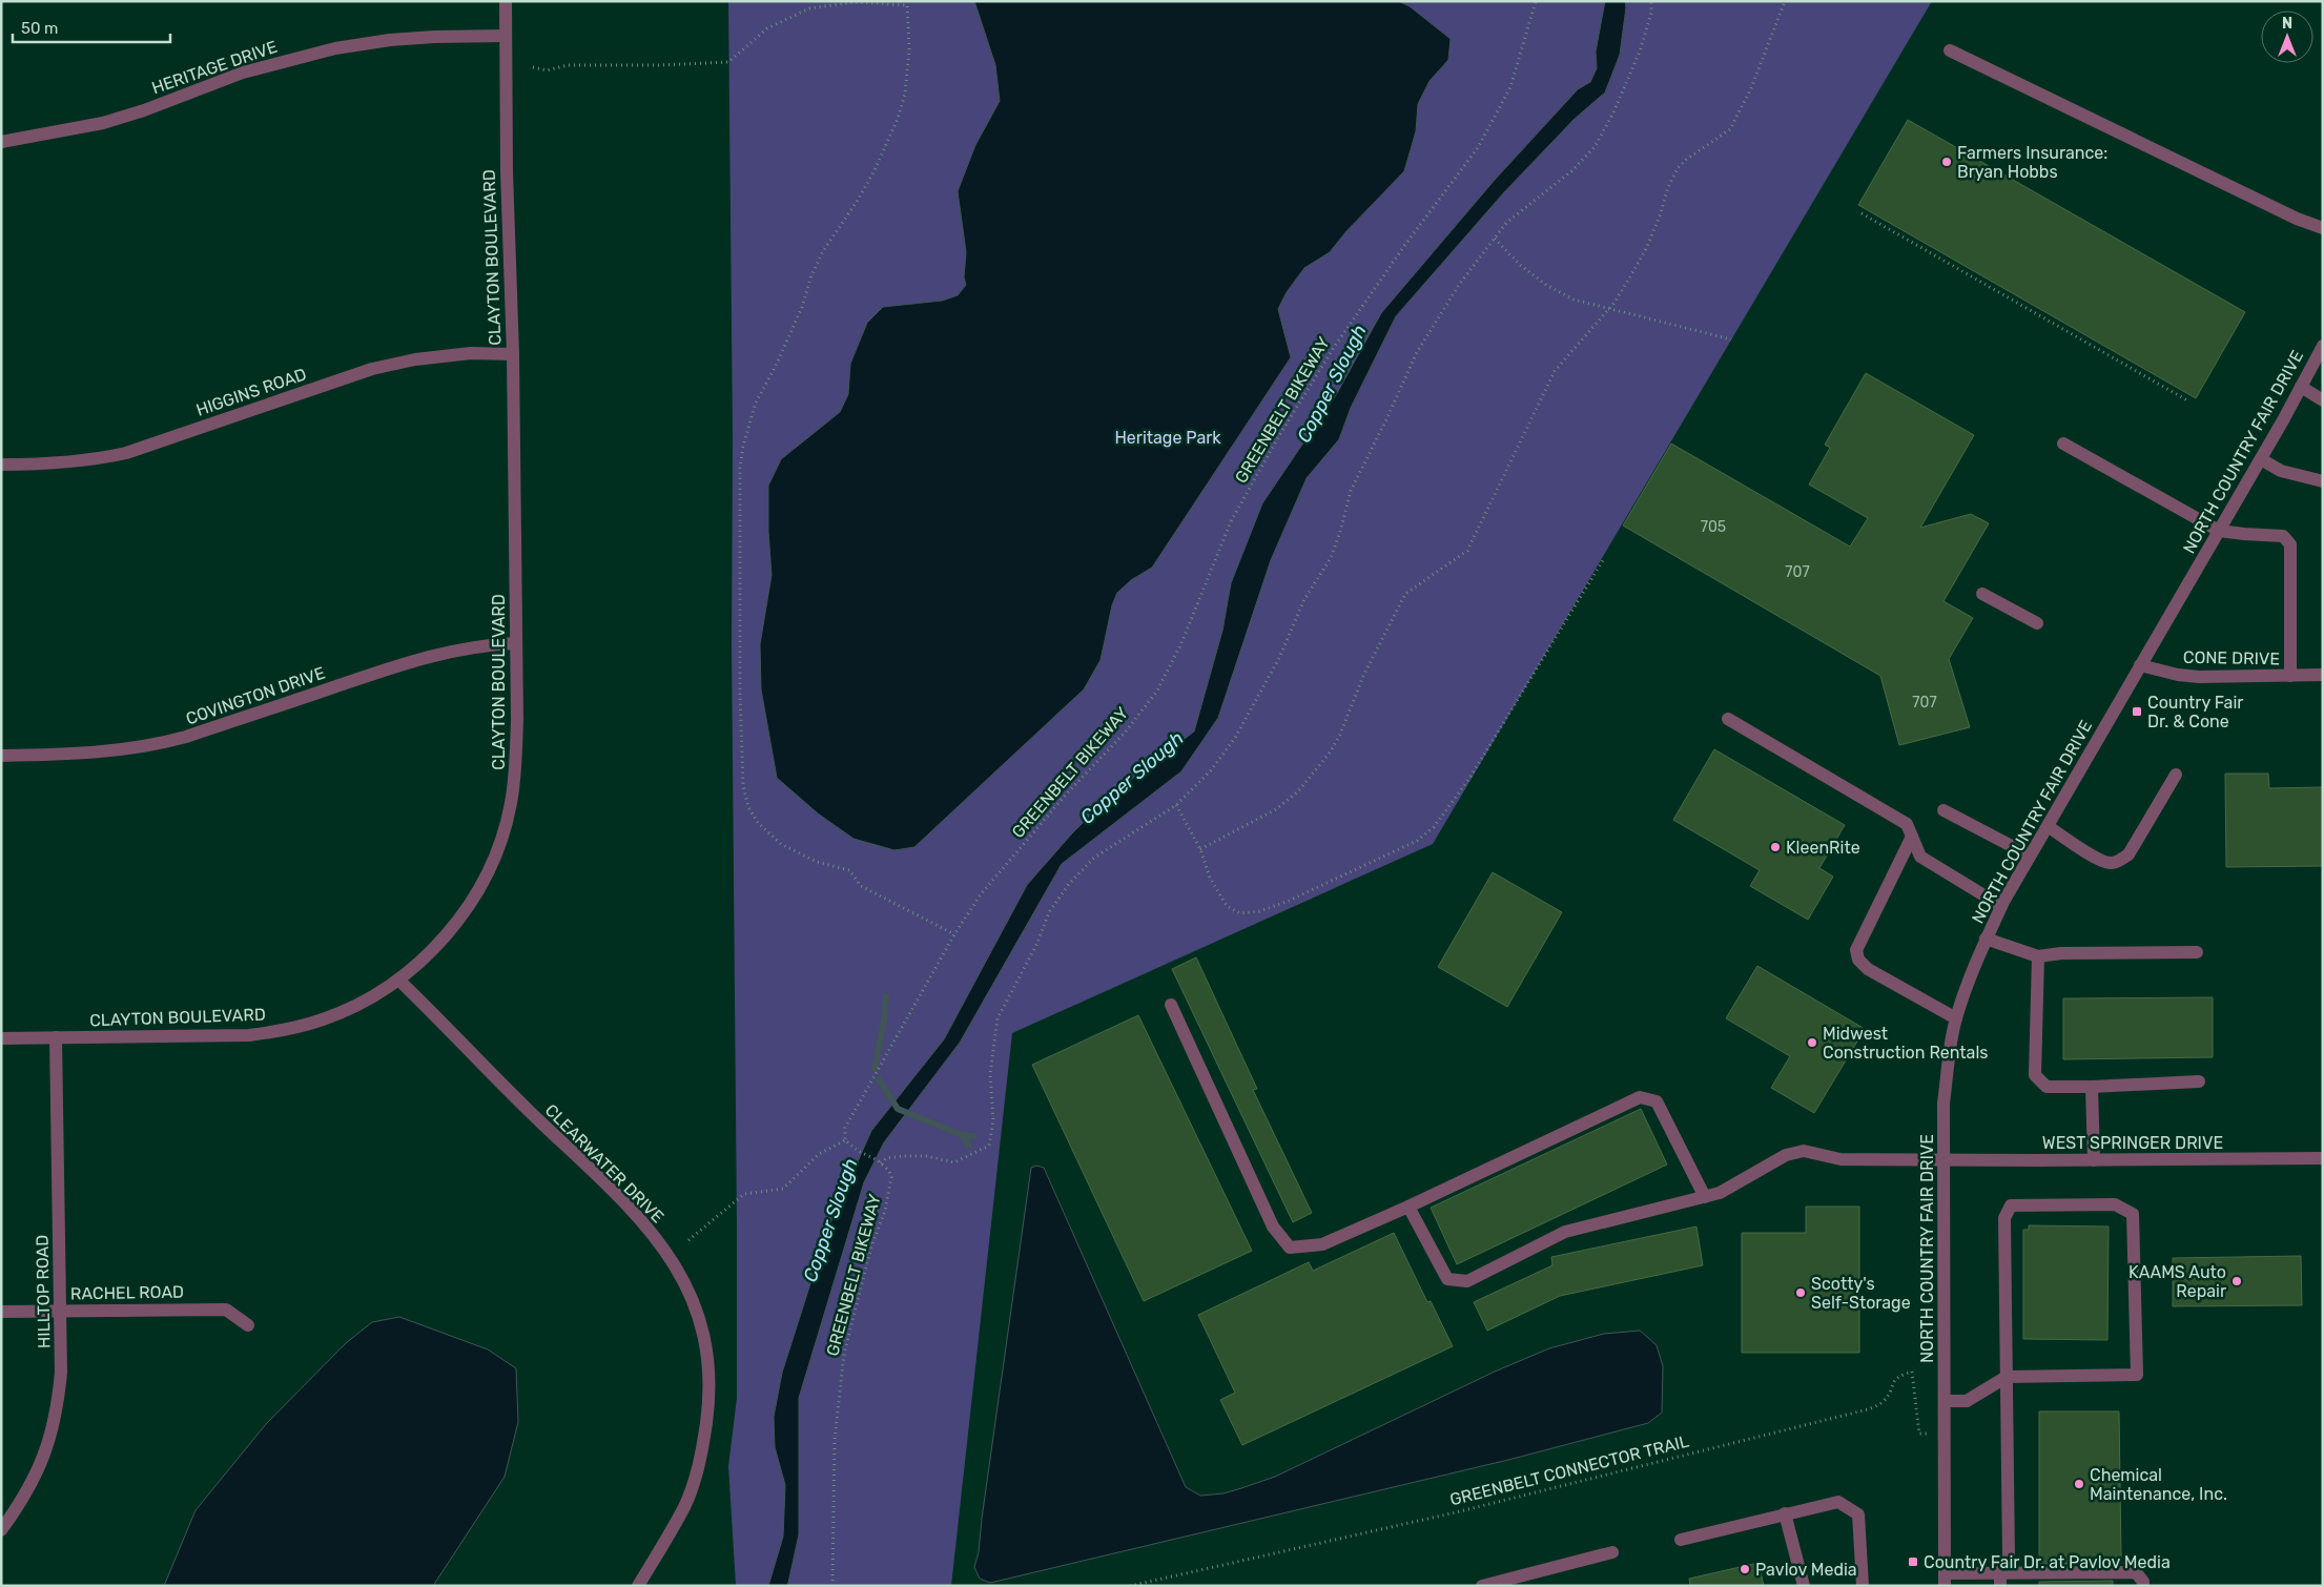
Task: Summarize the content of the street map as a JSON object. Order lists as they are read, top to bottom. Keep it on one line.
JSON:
{"streets":{"street":["HERITAGE DRIVE","CLAYTON BOULEVARD","HIGGINS ROAD","NORTH COUNTRY FAIR DRIVE","CONE DRIVE","COVINGTON DRIVE","WEST SPRINGER DRIVE","CLEARWATER DRIVE","HILLTOP ROAD","RACHEL ROAD"],"path":["GREENBELT BIKEWAY","GREENBELT CONNECTOR TRAIL"]},"crossings":[["HERITAGE DRIVE","CLAYTON BOULEVARD"],["CLAYTON BOULEVARD","HIGGINS ROAD"],["CLAYTON BOULEVARD","COVINGTON DRIVE"],["CLAYTON BOULEVARD","CLEARWATER DRIVE"],["CLAYTON BOULEVARD","HILLTOP ROAD"],["NORTH COUNTRY FAIR DRIVE","CONE DRIVE"],["NORTH COUNTRY FAIR DRIVE","WEST SPRINGER DRIVE"],["NORTH COUNTRY FAIR DRIVE","GREENBELT CONNECTOR TRAIL"],["HILLTOP ROAD","RACHEL ROAD"]],"water":["Copper Slough"],"parks":["Heritage Park"],"places":{"other":["Farmers Insurance: Bryan Hobbs","KleenRite","Midwest Construction Rentals","KAAMS Auto Repair","Scotty's Self-Storage","Chemical Maintenance, Inc.","Pavlov Media"],"transit":["Country Fair Dr. & Cone","Country Fair Dr. at Pavlov Media"]},"house_numbers":["705","707","707"],"scale_bar":"50 m","north":"top"}
